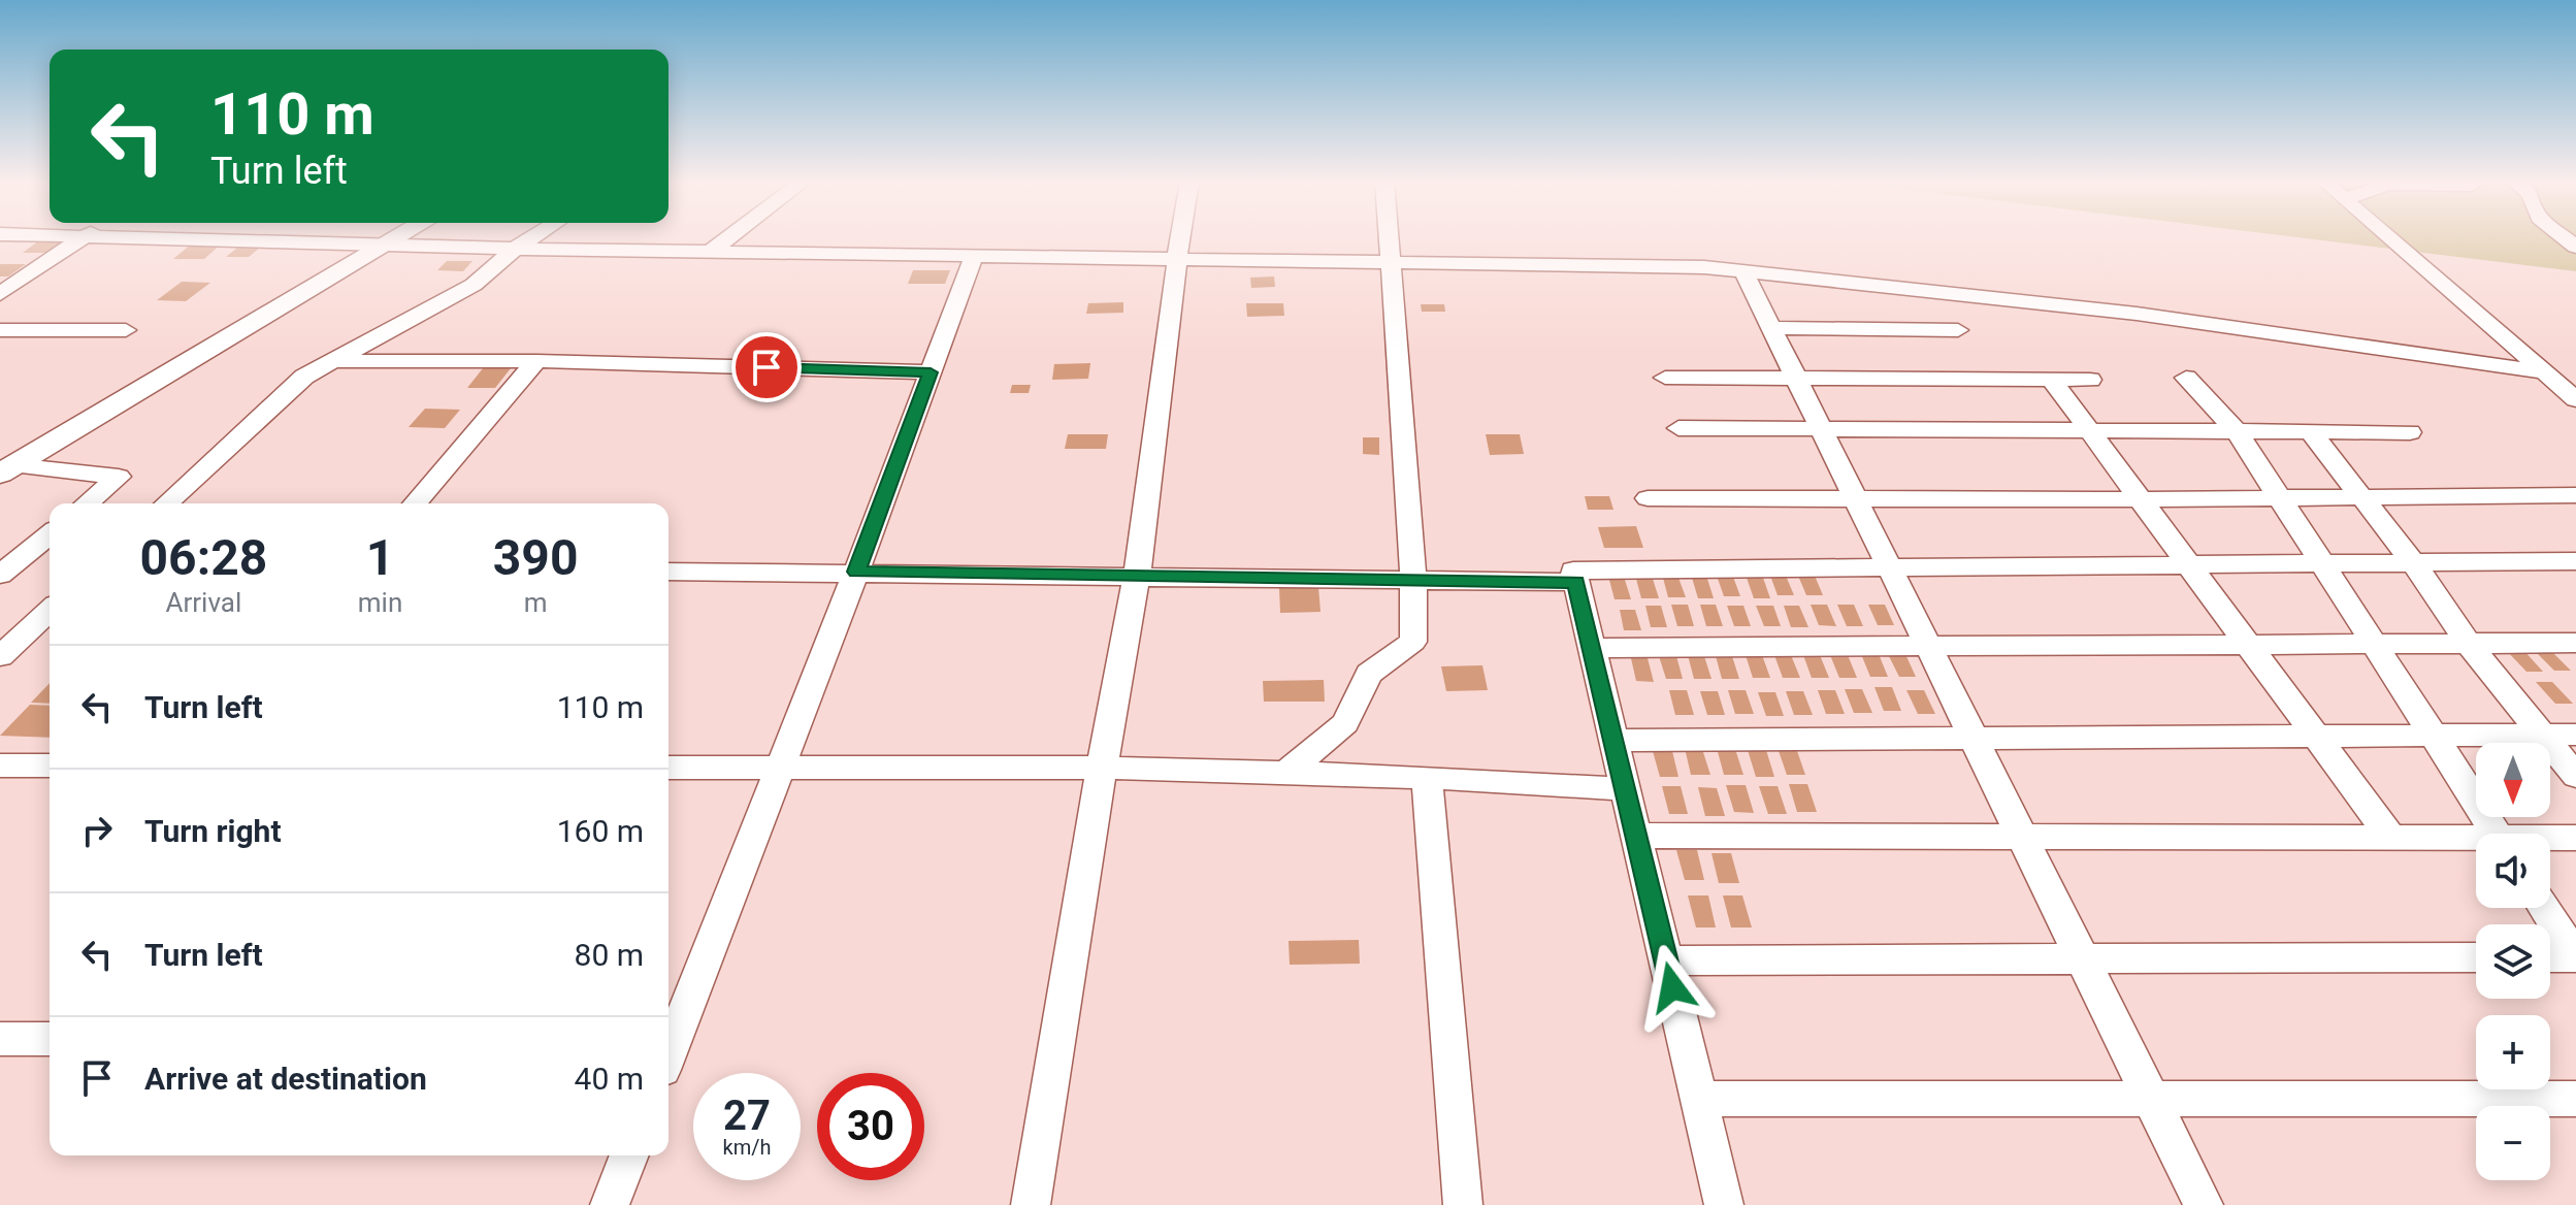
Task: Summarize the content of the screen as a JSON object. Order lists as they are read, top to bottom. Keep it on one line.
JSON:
{"north":"bottom","page":{"turn":["110 m","Turn left"],"eta":["06:28","Arrival","1","min","390","m"],"list":[{"name":"Turn left","value":"110 m"},{"name":"Turn right","value":"160 m"},{"name":"Turn left","value":"80 m"},{"name":"Arrive at destination","value":"40 m"}],"map_buttons":["+","−"],"speed":"27 km/h","limit":"30"}}
